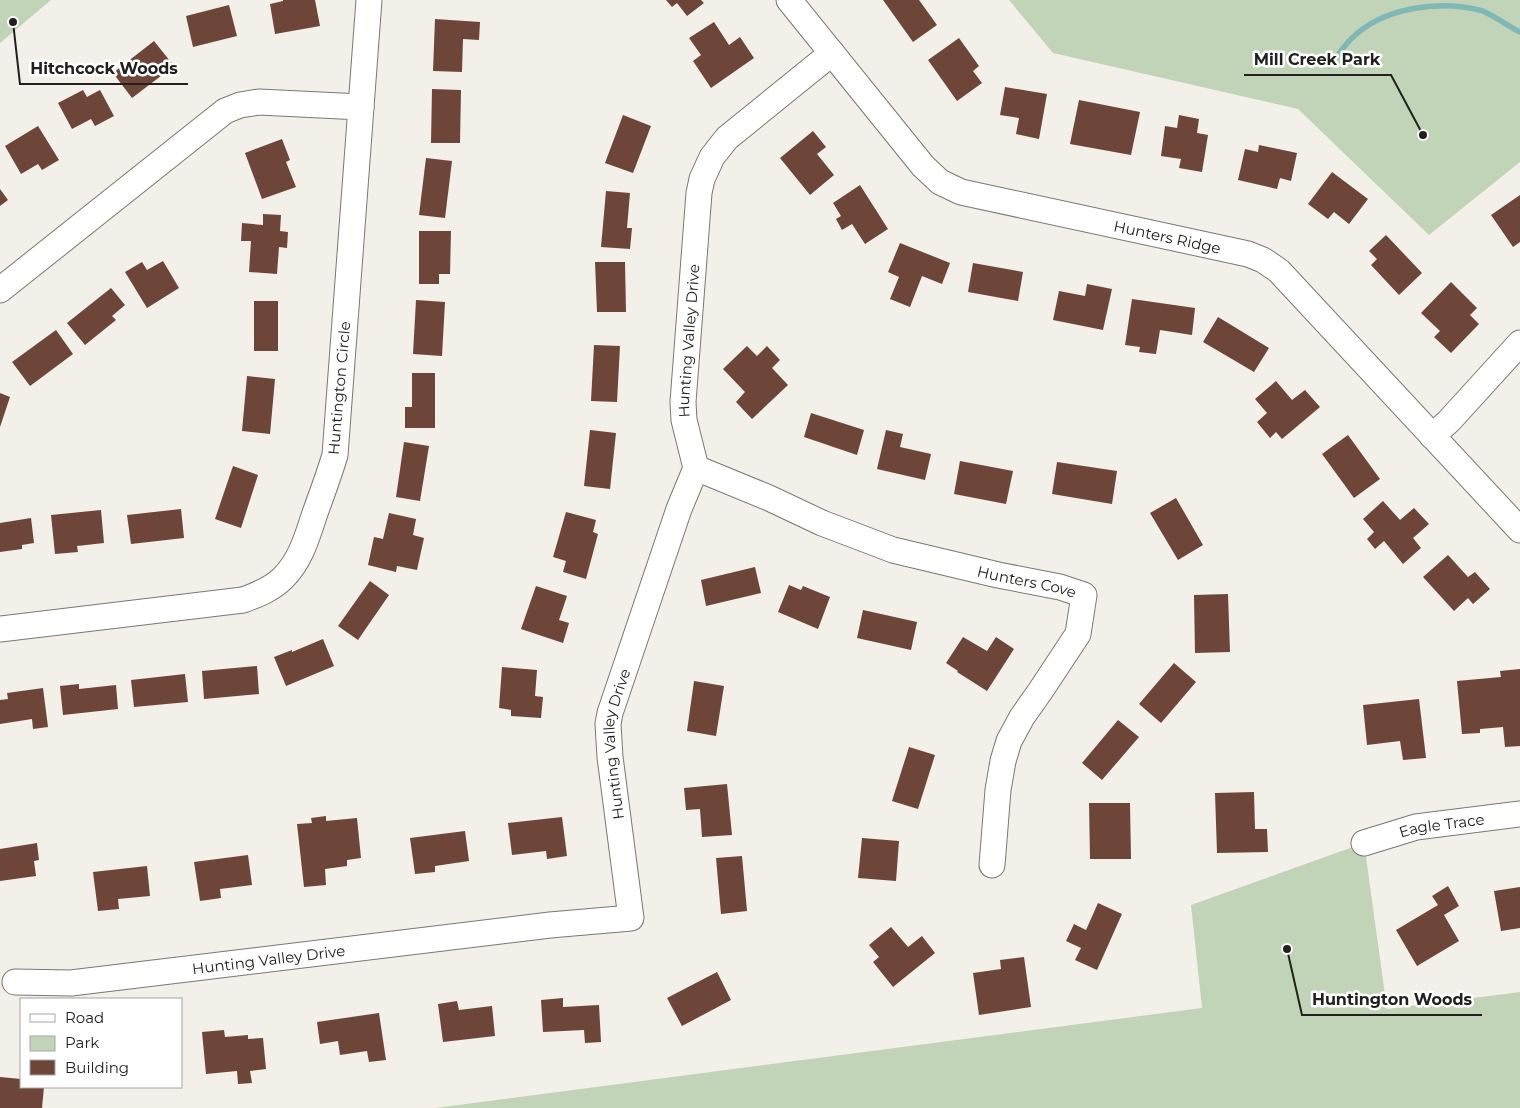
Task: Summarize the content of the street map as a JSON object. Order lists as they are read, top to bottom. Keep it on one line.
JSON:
{"streets":{"street":["Hunters Ridge","Hunting Valley Drive","Huntington Circle","Hunters Cove","Eagle Trace"]},"crossings":[["Hunters Ridge","Hunting Valley Drive"],["Hunting Valley Drive","Hunters Cove"]],"places":["Hitchcock Woods","Mill Creek Park","Huntington Woods"],"legend":["Road","Park","Building"]}
